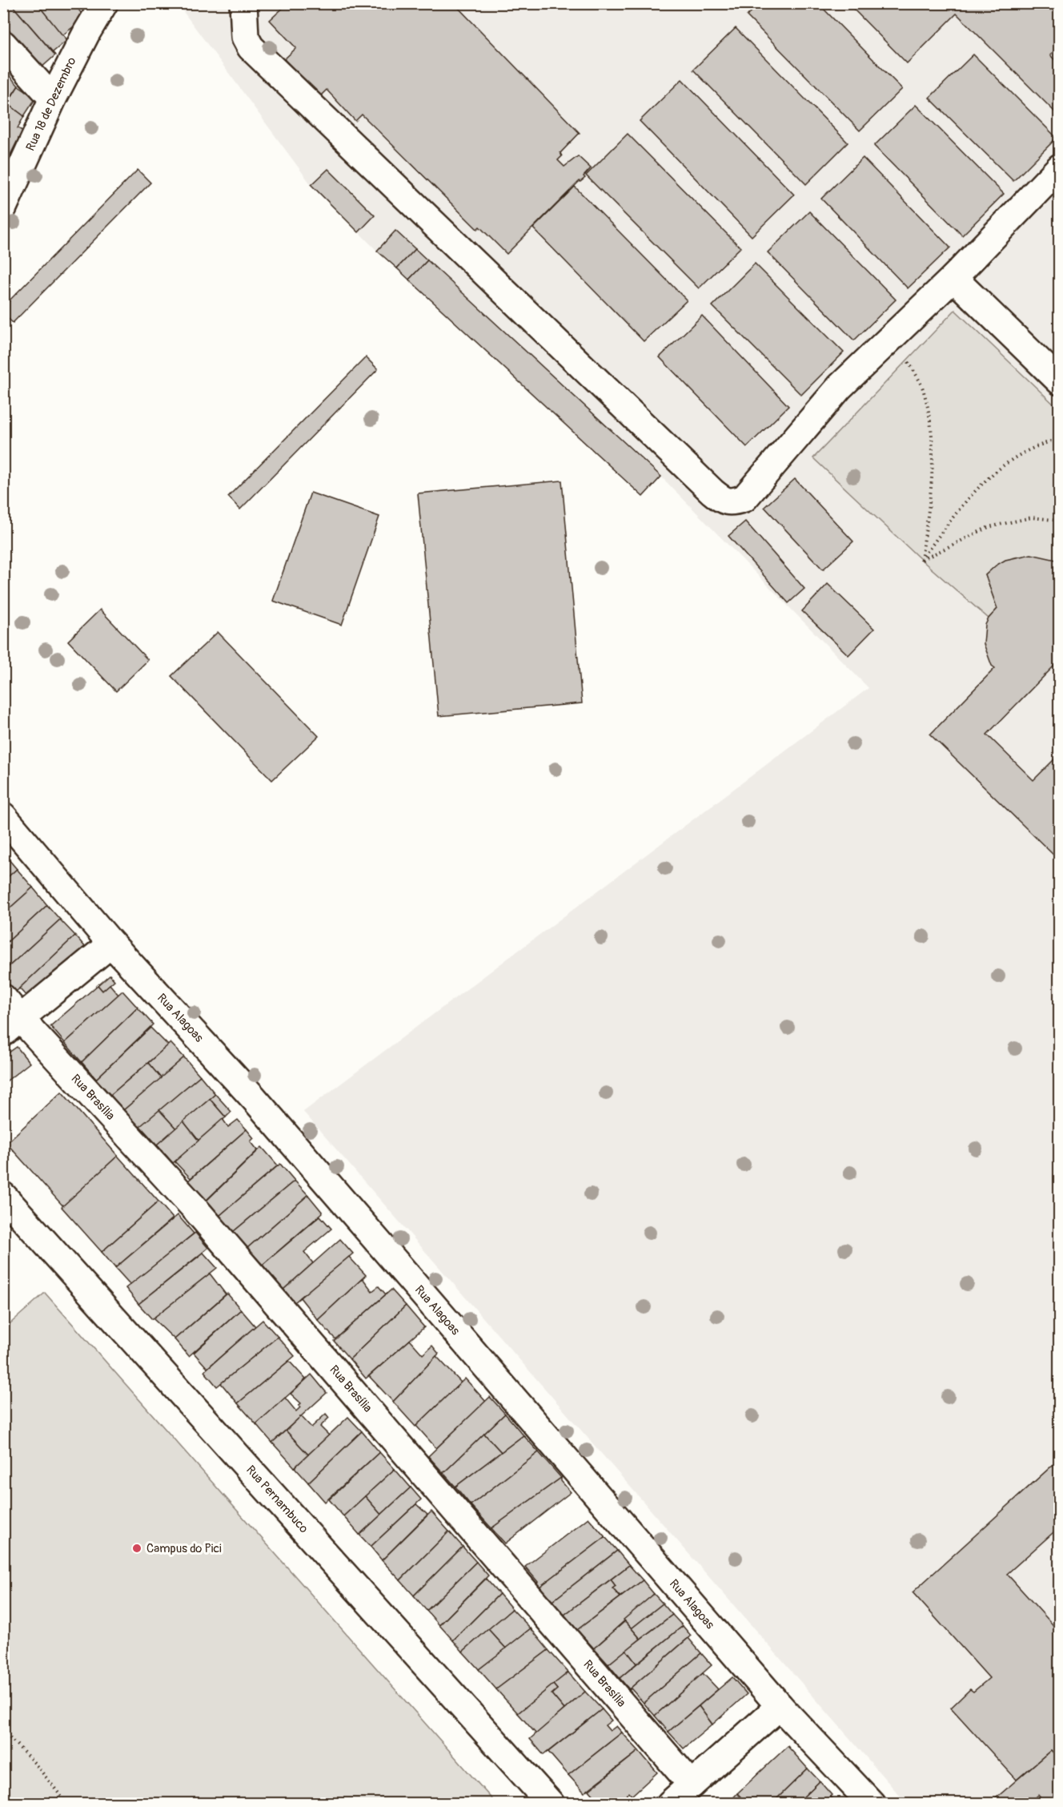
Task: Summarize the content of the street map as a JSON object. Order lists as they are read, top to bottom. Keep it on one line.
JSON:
{"streets":{"street":["Rua 18 de Dezembro","Rua Alagoas","Rua Brasília","Rua Pernambuco"]},"places":["Campus do Pici"]}
